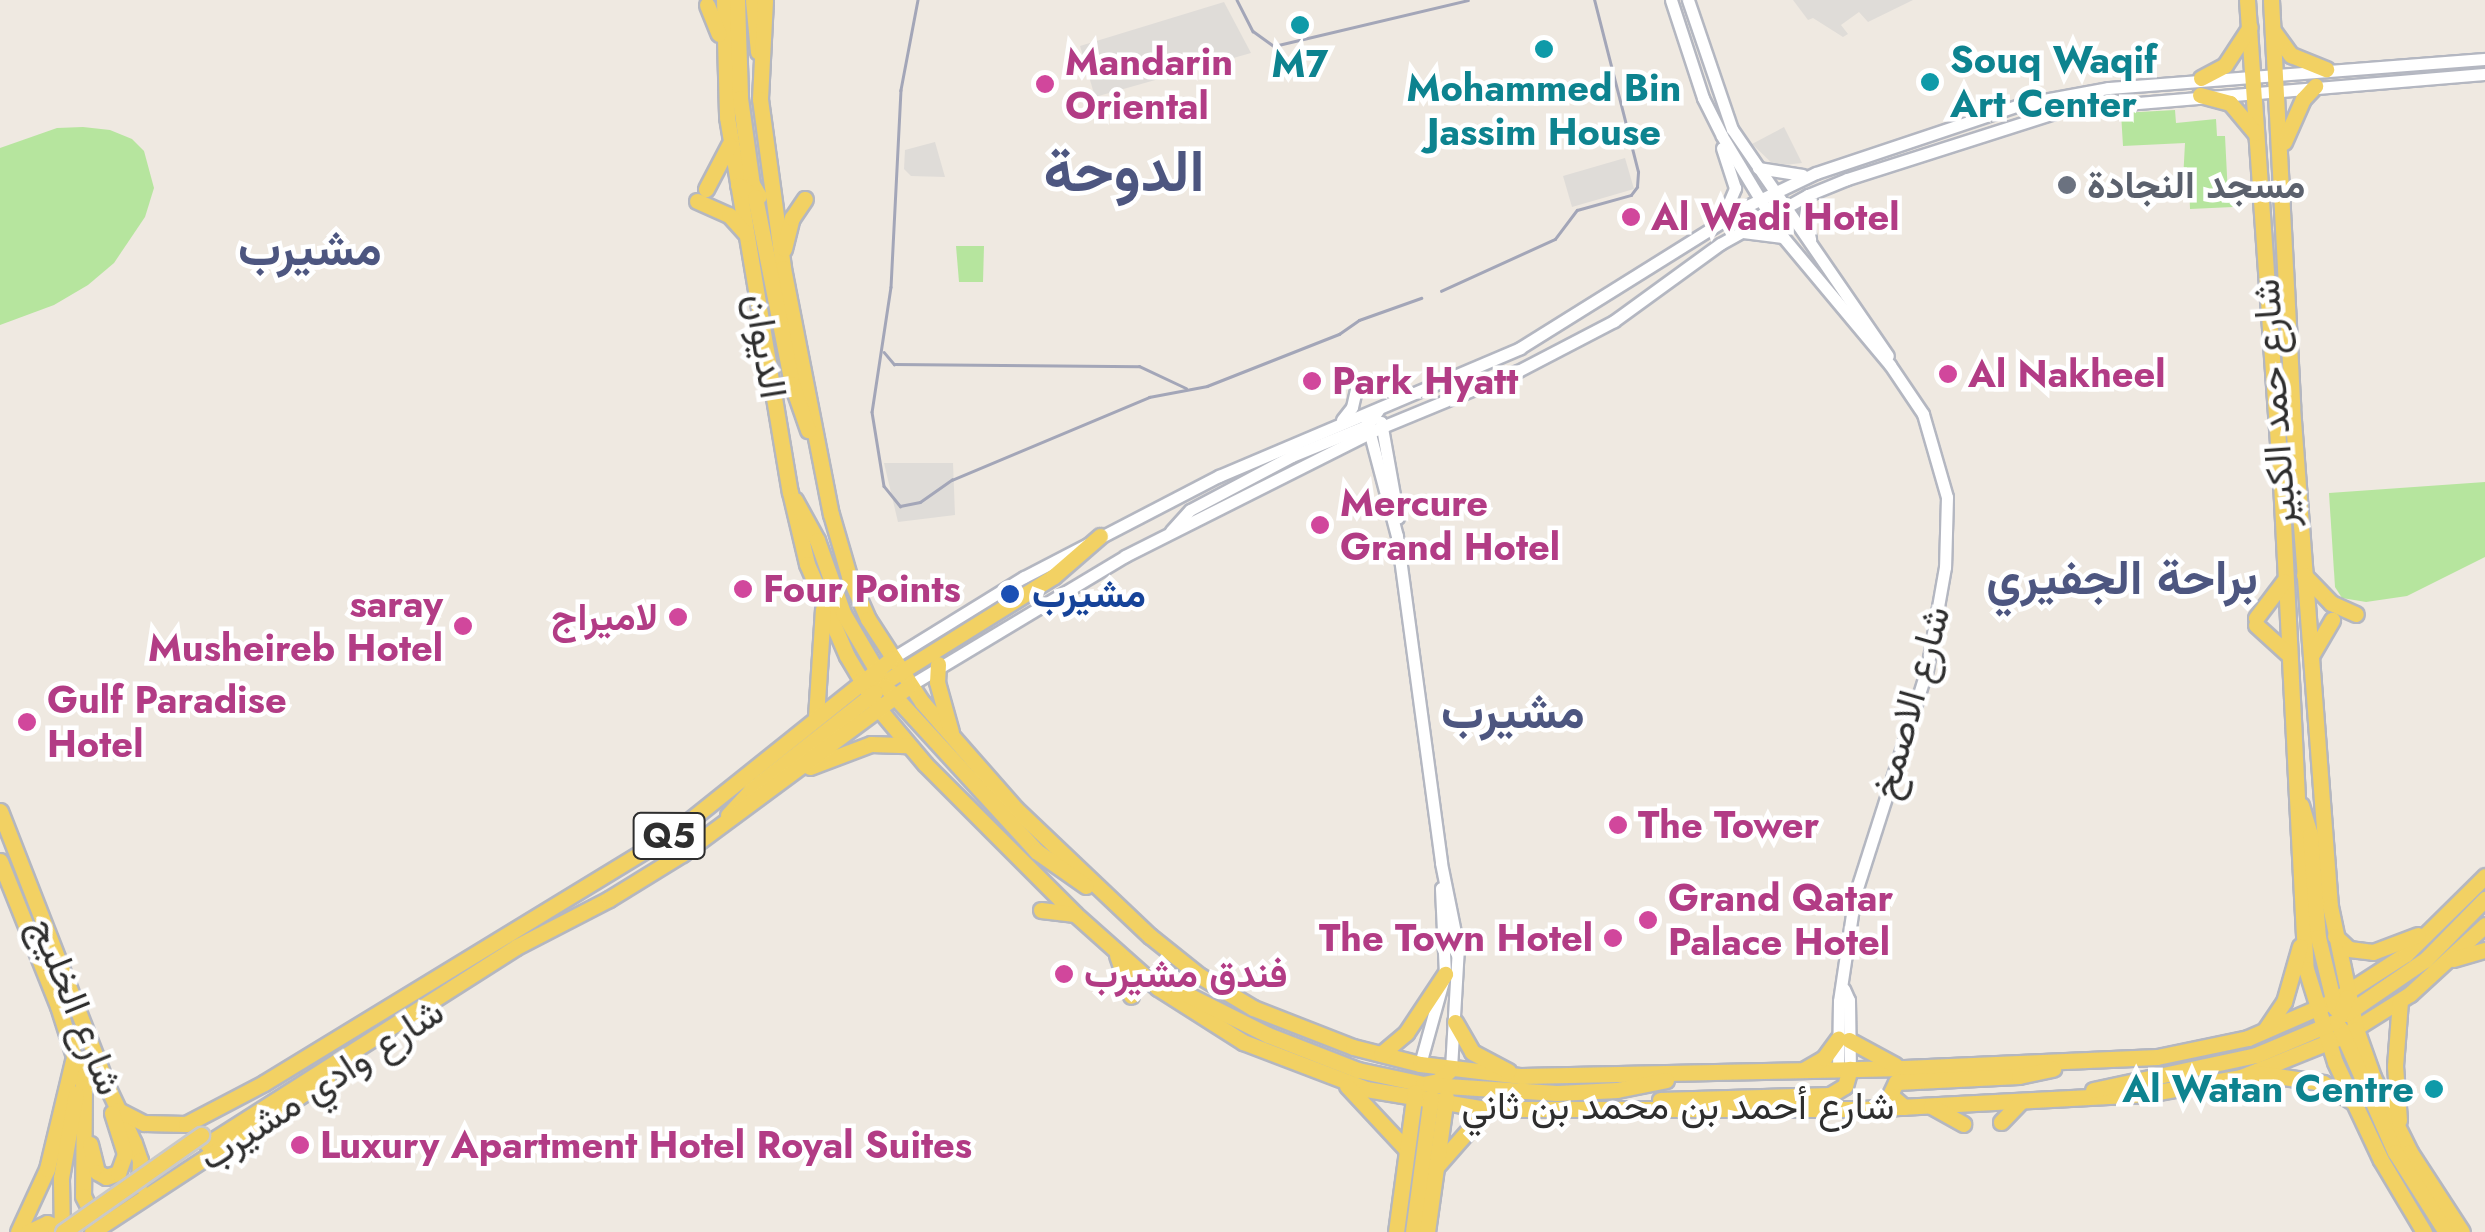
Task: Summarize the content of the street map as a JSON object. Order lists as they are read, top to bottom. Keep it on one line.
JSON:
{"streets":{"main road":["الديوان","شارع حمد الكبير","Q5","شارع الخليج","شارع وادي مشيرب","شارع أحمد بن محمد بن ثاني"],"street":["شارع الاصمخ"]},"crossings":[["الديوان","Q5"],["الديوان","شارع وادي مشيرب"],["الديوان","شارع أحمد بن محمد بن ثاني"],["شارع حمد الكبير","شارع أحمد بن محمد بن ثاني"],["شارع الاصمخ","Q5"],["شارع الاصمخ","شارع أحمد بن محمد بن ثاني"],["Q5","شارع وادي مشيرب"],["Q5","شارع أحمد بن محمد بن ثاني"],["شارع الخليج","شارع وادي مشيرب"],["شارع وادي مشيرب","شارع أحمد بن محمد بن ثاني"]],"districts":["الدوحة","مشيرب","براحة الجفيري","مشيرب"],"places":["M7","Mohammed Bin Jassim House","Souq Waqif Art Center","Mandarin Oriental","مسجد النجادة","Al Wadi Hotel","Al Nakheel","Park Hyatt","Mercure Grand Hotel","Four Points","مشيرب","لاميراج","saray Musheireb Hotel","Gulf Paradise Hotel","The Tower","Grand Qatar Palace Hotel","The Town Hotel","فندق مشيرب","Al Watan Centre","Luxury Apartment Hotel Royal Suites"]}
